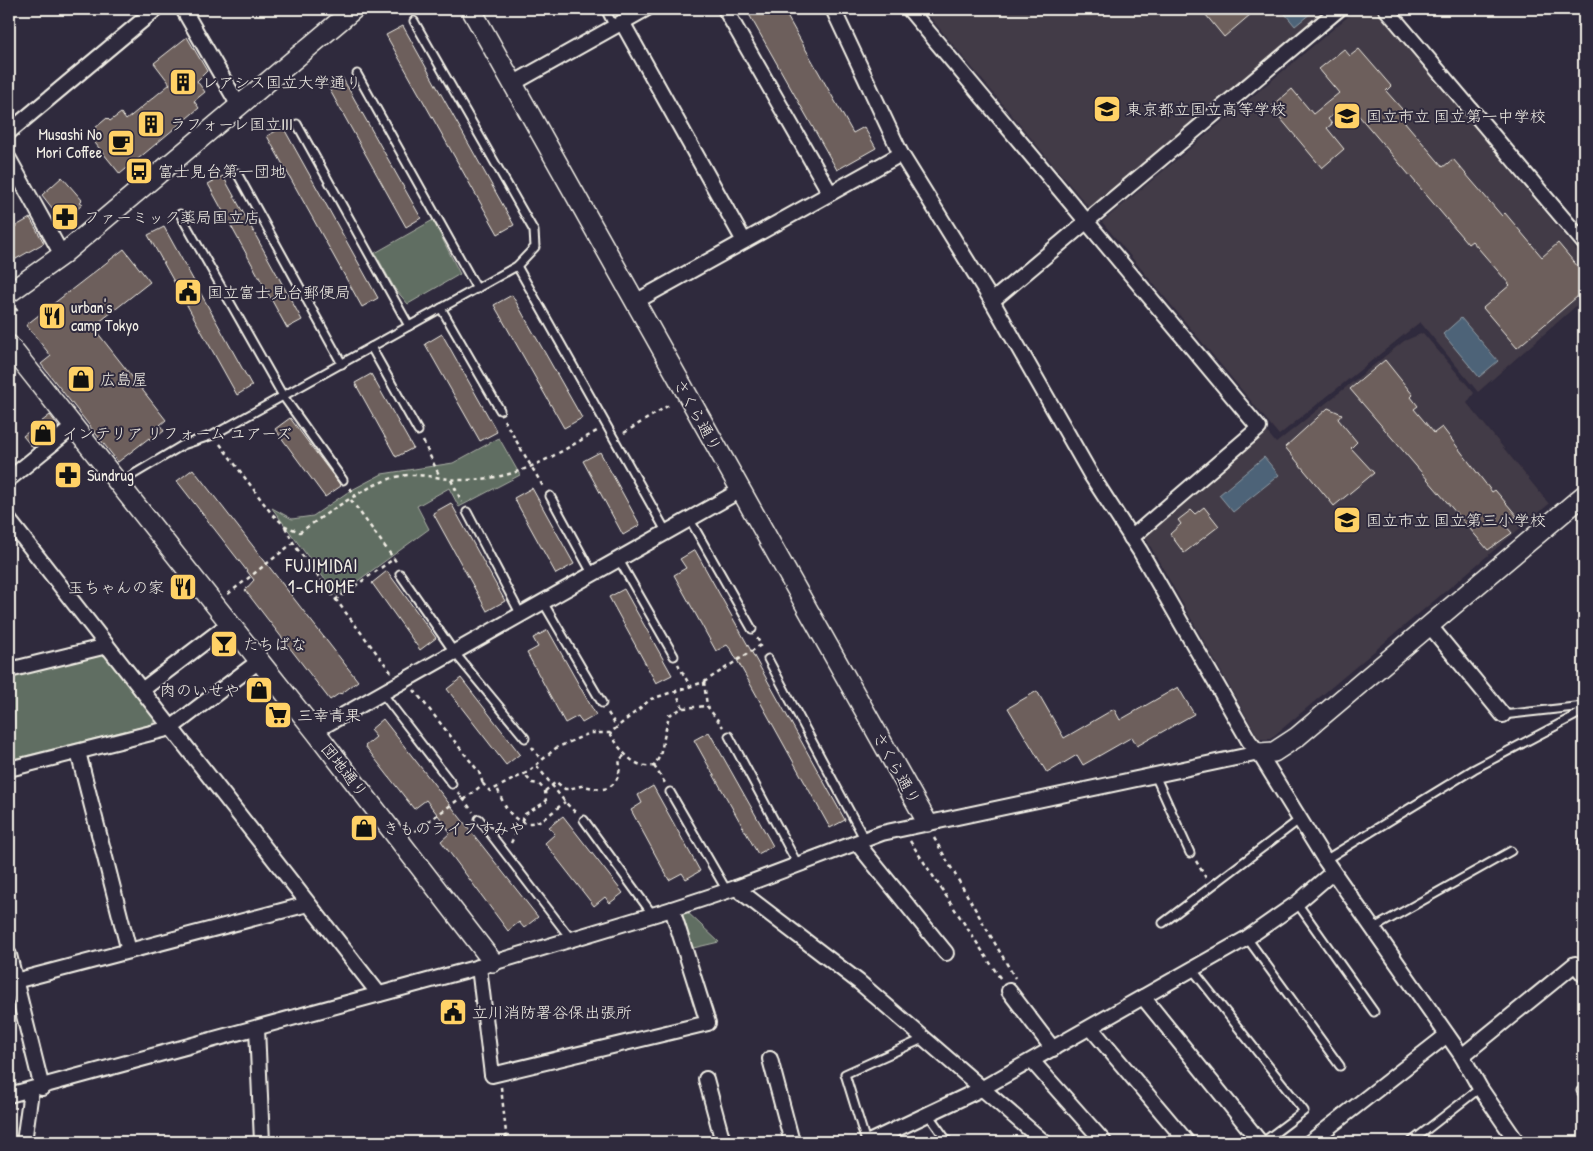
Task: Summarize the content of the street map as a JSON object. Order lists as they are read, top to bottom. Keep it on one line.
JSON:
{"streets":{"street":["さくら通り","団地通り"]},"districts":["FUJIMIDAI 1-CHOME"],"places":{"building":["レアシス国立大学通り","ラフォーレ国立III"],"school or university":["東京都立国立高等学校","国立市立 国立第一中学校","国立市立 国立第三小学校"],"cafe":["Musashi No Mori Coffee"],"bus stop":["富士見台第一団地"],"pharmacy":["ファーミック薬局国立店","Sundrug"],"public building":["国立富士見台郵便局","立川消防署谷保出張所"],"restaurant":["urban's camp Tokyo","玉ちゃんの家"],"shop":["広島屋","インテリア リフォーム ユアーズ","肉のいせや","きものライフすみや"],"bar":["たちばな"],"supermarket":["三幸青果"]}}
